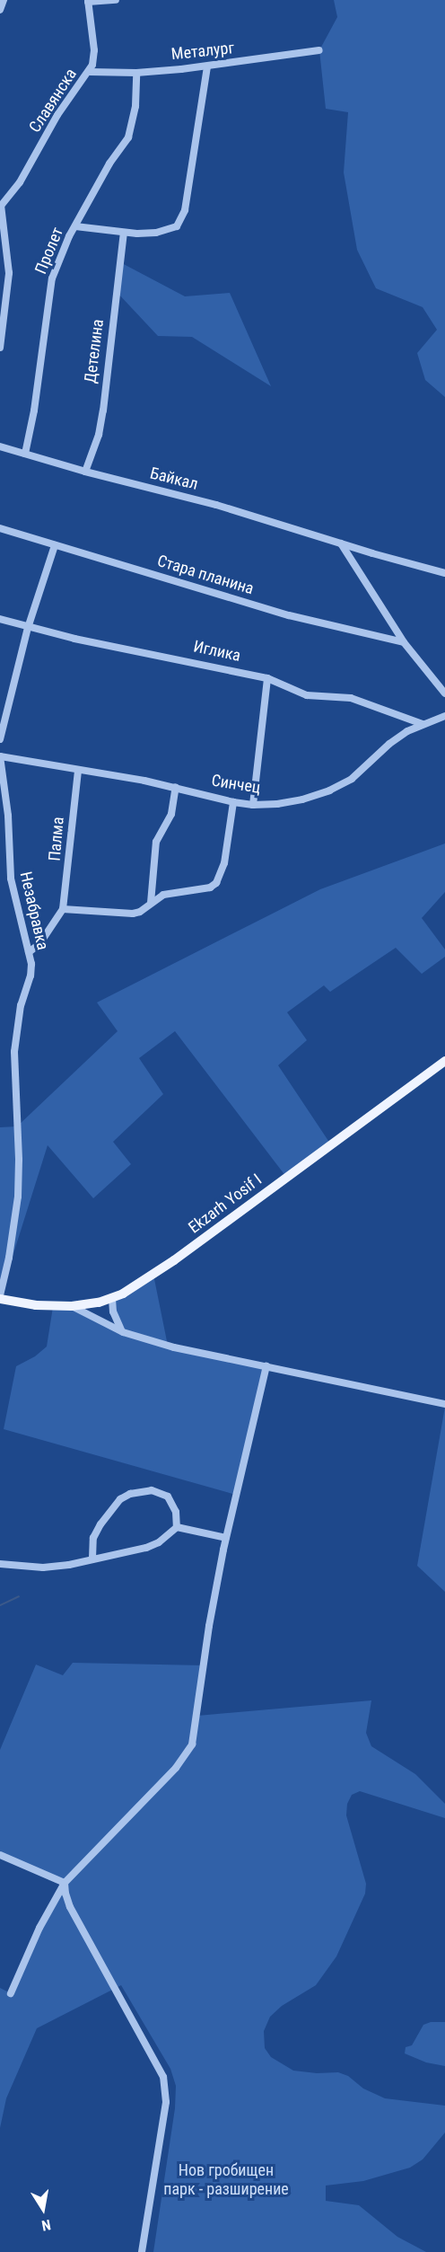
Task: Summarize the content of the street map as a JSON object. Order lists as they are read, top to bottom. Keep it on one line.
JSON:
{"streets":{"main road":["Ekzarh Yosif I"],"street":["Металург","Славянска","Пролет","Детелина","Байкал","Стара планина","Иглика","Синчец","Палма","Незабравка"]},"crossings":[["Металург","Славянска"],["Металург","Пролет"],["Пролет","Байкал"],["Детелина","Байкал"],["Иглика","Синчец"],["Синчец","Палма"],["Синчец","Незабравка"],["Незабравка","Ekzarh Yosif I"]],"parks":["Нов гробищен парк - разширение"],"north":"bottom"}
